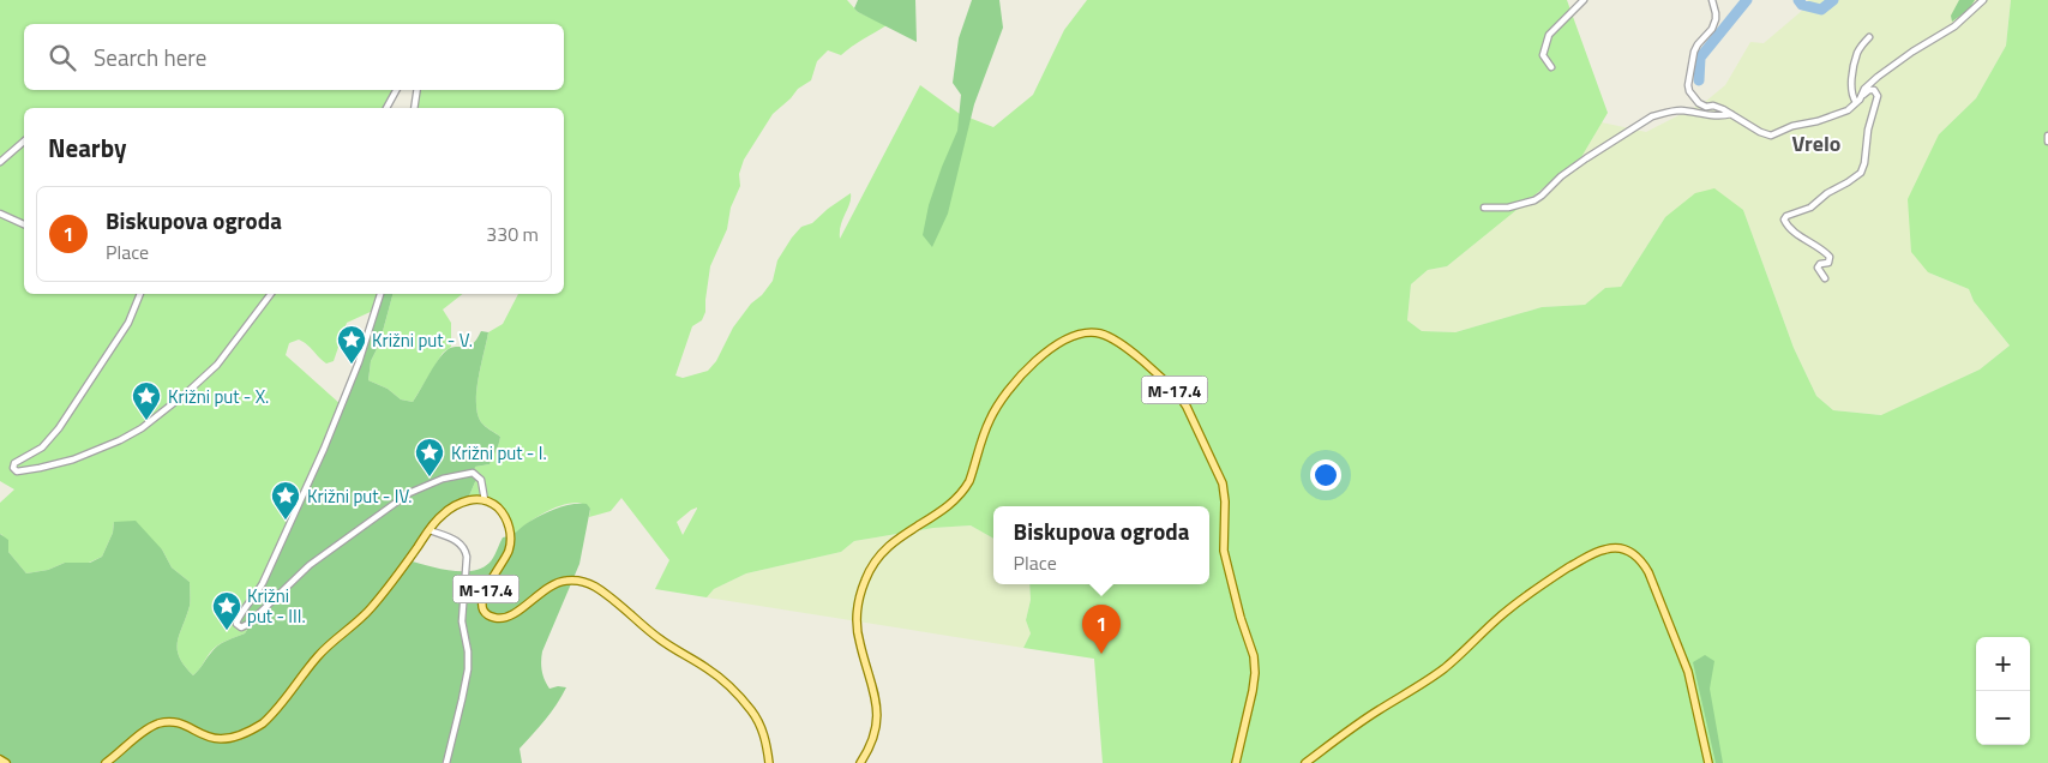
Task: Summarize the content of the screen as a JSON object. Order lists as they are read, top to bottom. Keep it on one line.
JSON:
{"streets":{"main road":["M-17.4"]},"districts":["Vrelo"],"places":{"place":["Križni put - V.","Križni put - X.","Križni put - I.","Križni put - IV.","Križni put - III."]},"page":{"search":"Search here","heading":"Nearby","list":[{"mark":"1","name":"Biskupova ogroda","note":"Place","value":"330 m"}],"popup":["Biskupova ogroda","Place"],"pins":"1","map_buttons":["+","−"]}}
